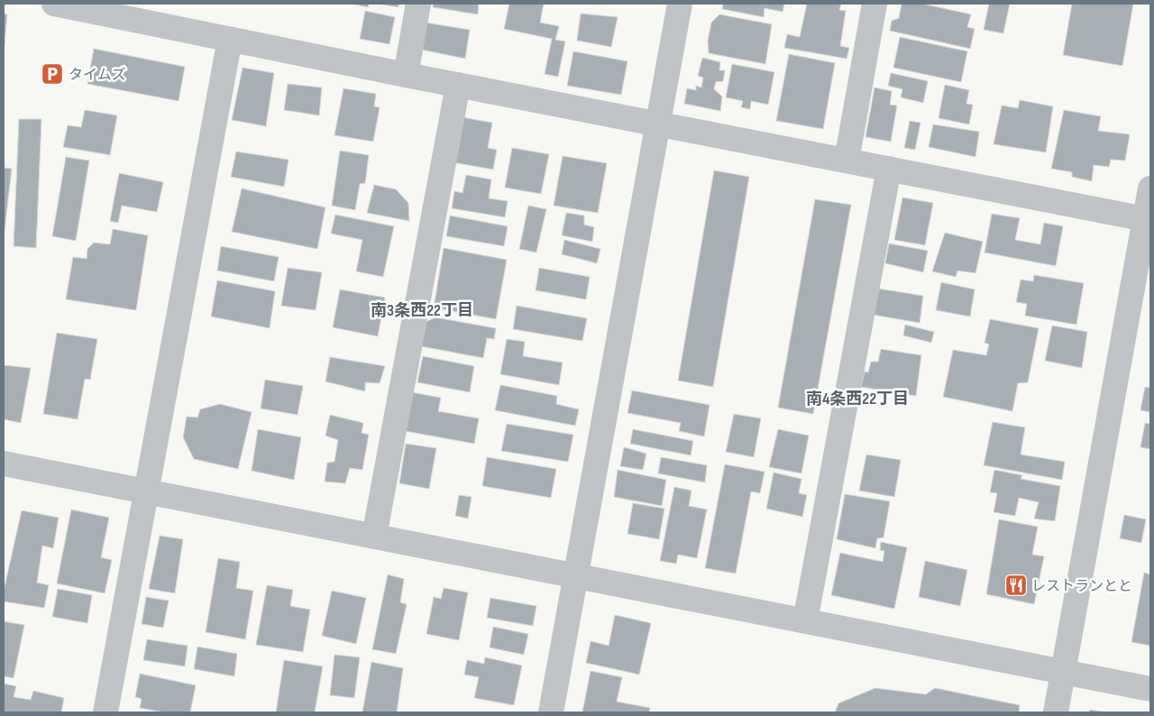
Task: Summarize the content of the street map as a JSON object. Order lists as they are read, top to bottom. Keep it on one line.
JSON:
{"districts":["南3条西22丁目","南4条西22丁目"],"places":{"parking":["タイムズ"],"restaurant":["レストランとと"]}}
